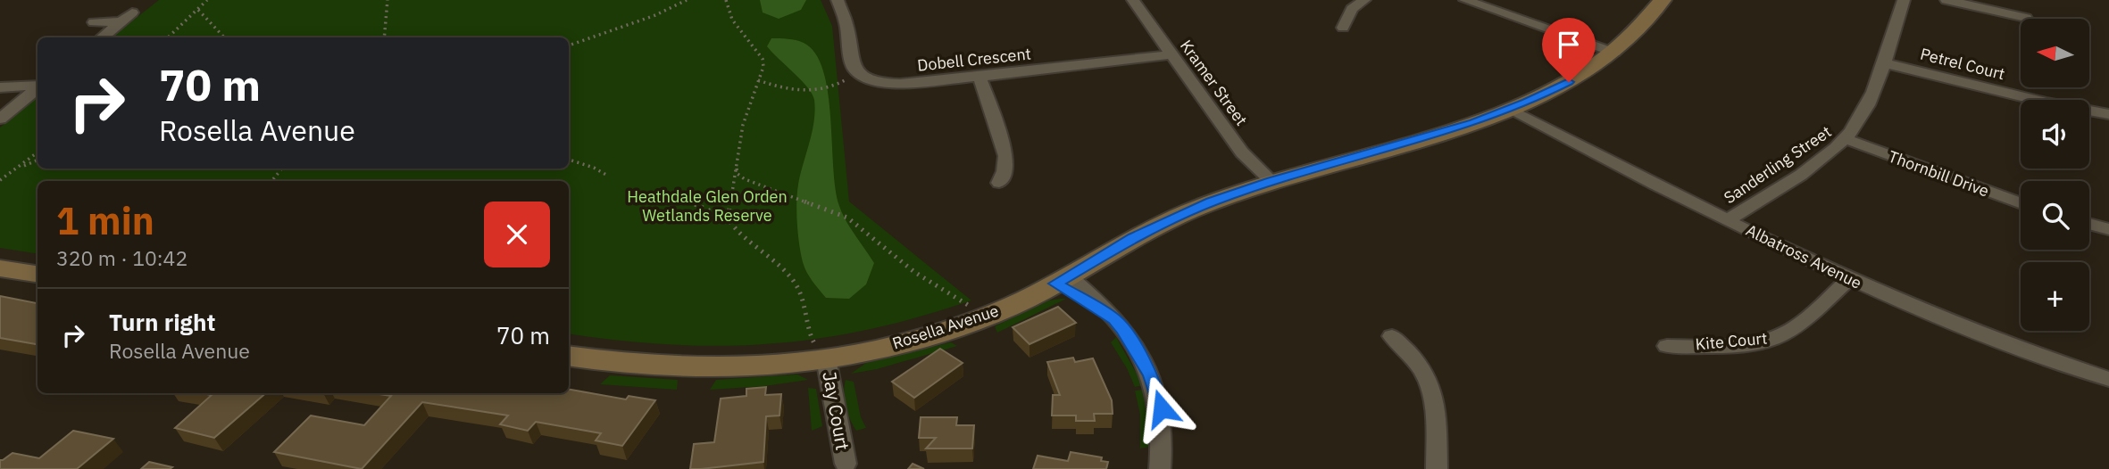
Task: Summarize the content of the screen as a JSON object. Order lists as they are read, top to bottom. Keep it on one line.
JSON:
{"streets":{"street":["Dobell Crescent","Petrel Court","Kramer Street","Sanderling Street","Thornbill Drive","Albatross Avenue","Rosella Avenue","Kite Court","Jay Court"]},"crossings":[["Dobell Crescent","Kramer Street"],["Petrel Court","Sanderling Street"],["Kramer Street","Rosella Avenue"],["Sanderling Street","Thornbill Drive"],["Sanderling Street","Albatross Avenue"],["Albatross Avenue","Rosella Avenue"],["Albatross Avenue","Kite Court"],["Rosella Avenue","Jay Court"]],"parks":["Heathdale Glen Orden Wetlands Reserve"],"north":"left","page":{"map_buttons":"+","turn":["70 m","Rosella Avenue"],"heading":["1 min","320 m · 10:42"],"list":[{"name":"Turn right","note":"Rosella Avenue","value":"70 m"}]}}
